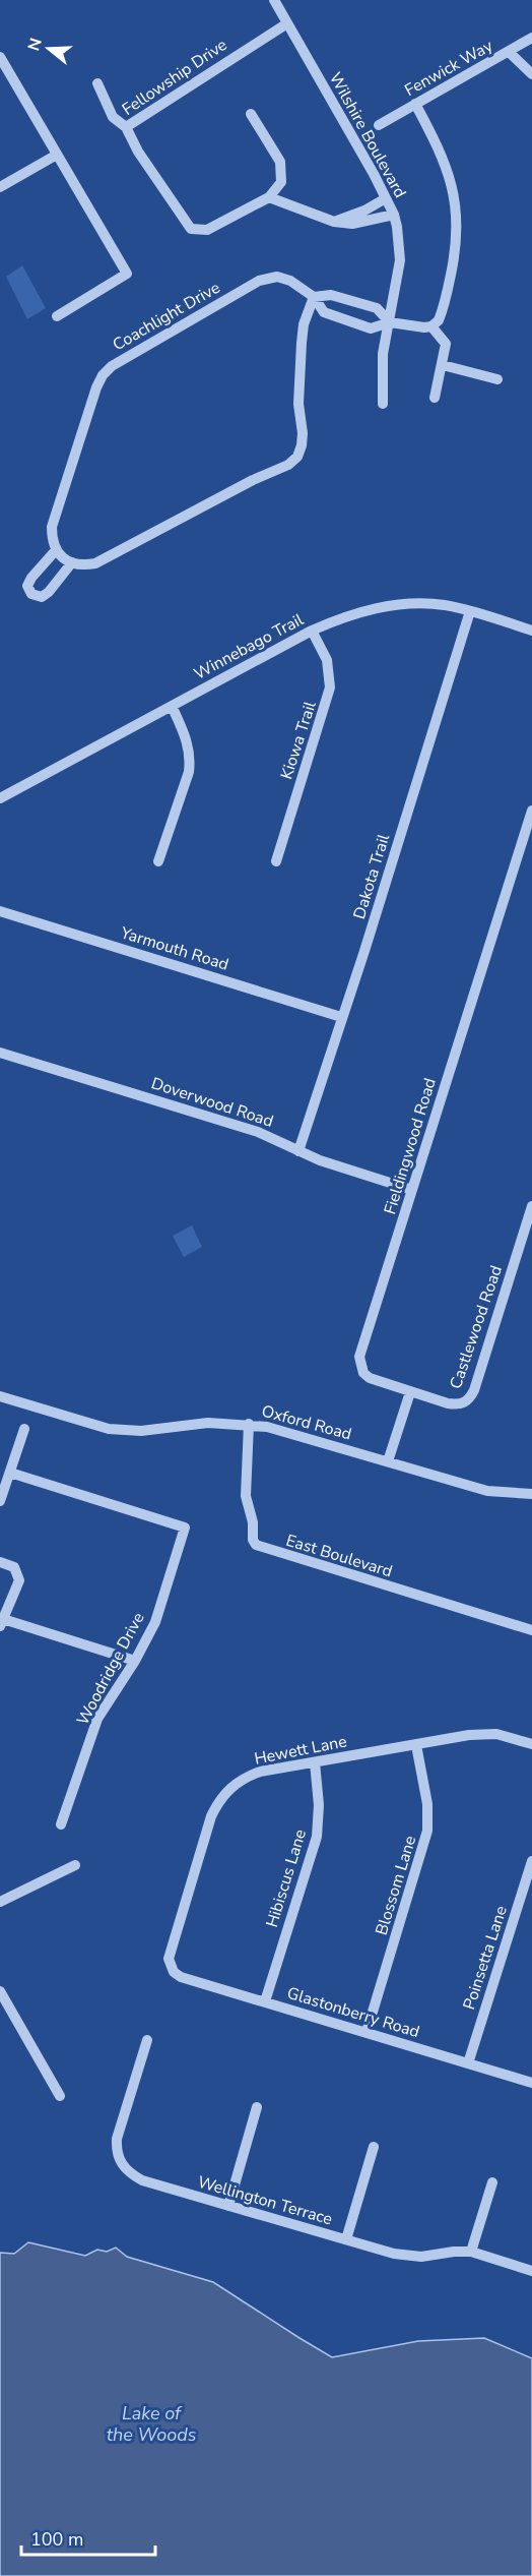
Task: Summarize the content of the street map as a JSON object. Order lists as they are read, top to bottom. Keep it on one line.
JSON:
{"streets":{"street":["Fenwick Way","Fellowship Drive","Wilshire Boulevard","Coachlight Drive","Winnebago Trail","Kiowa Trail","Dakota Trail","Yarmouth Road","Doverwood Road","Fieldingwood Road","Castlewood Road","Oxford Road","East Boulevard","Woodridge Drive","Hewett Lane","Hibiscus Lane","Blossom Lane","Poinsetta Lane","Glastonberry Road","Wellington Terrace"]},"crossings":[["Fellowship Drive","Wilshire Boulevard"],["Wilshire Boulevard","Coachlight Drive"],["Winnebago Trail","Kiowa Trail"],["Winnebago Trail","Dakota Trail"],["Dakota Trail","Yarmouth Road"],["Dakota Trail","Doverwood Road"],["Doverwood Road","Fieldingwood Road"],["Fieldingwood Road","Castlewood Road"],["Oxford Road","East Boulevard"],["Hewett Lane","Hibiscus Lane"],["Hewett Lane","Blossom Lane"],["Hewett Lane","Glastonberry Road"],["Hibiscus Lane","Glastonberry Road"],["Blossom Lane","Glastonberry Road"],["Poinsetta Lane","Glastonberry Road"]],"water":["Lake of the Woods"],"scale_bar":"100 m","north":"left"}
